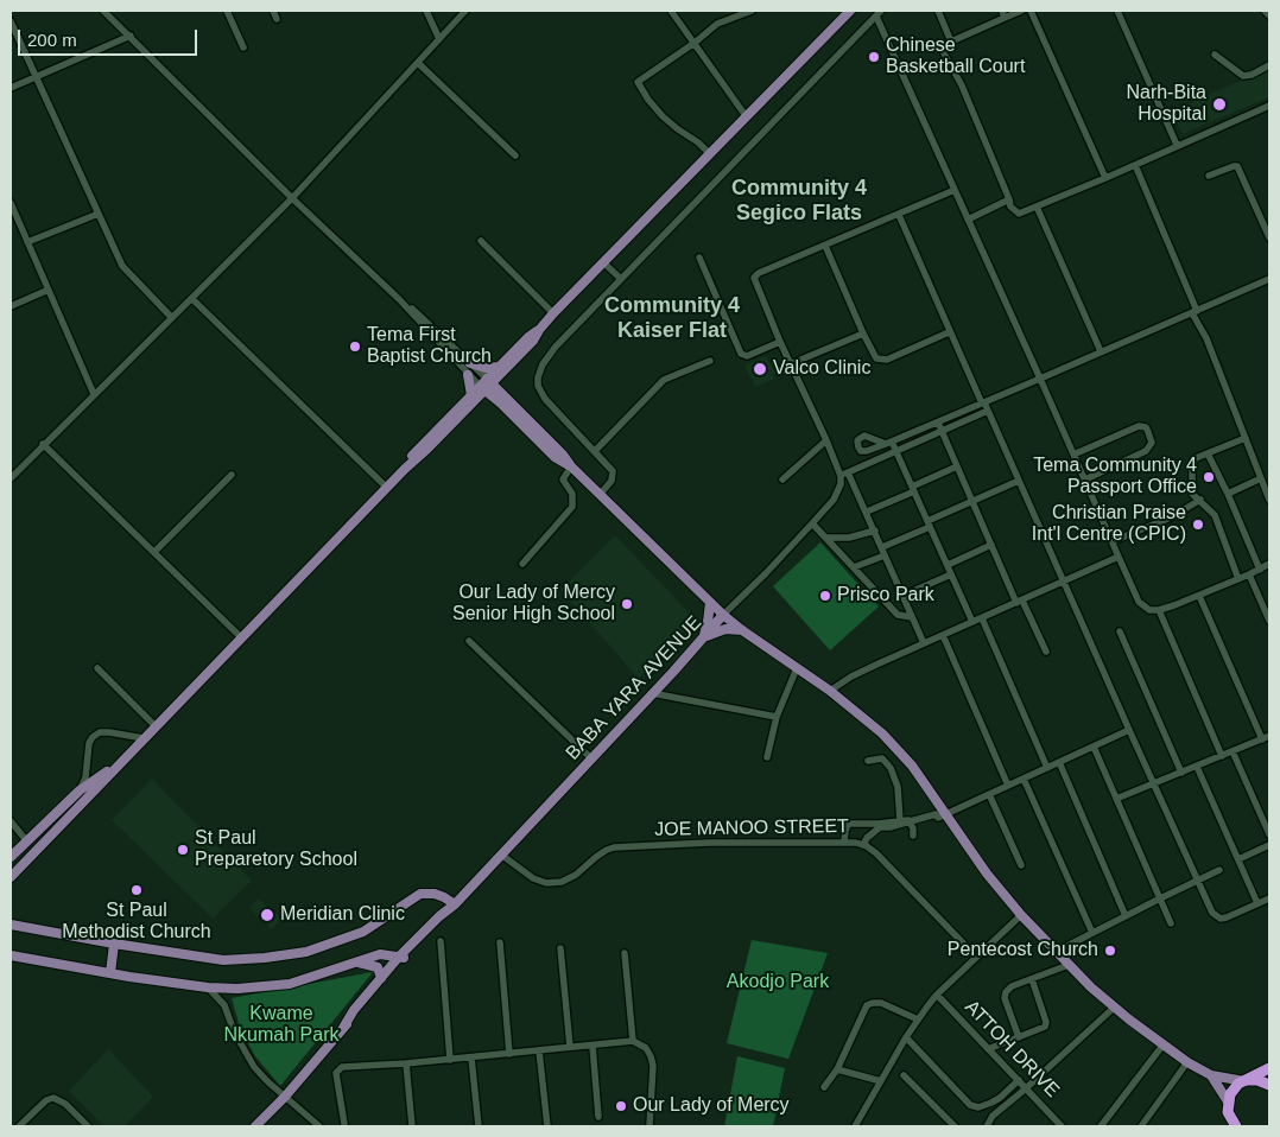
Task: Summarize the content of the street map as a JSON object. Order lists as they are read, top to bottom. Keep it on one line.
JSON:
{"streets":{"main road":["BABA YARA AVENUE"],"street":["JOE MANOO STREET","ATTOH DRIVE"]},"crossings":[["BABA YARA AVENUE","JOE MANOO STREET"]],"districts":["Community 4 Segico Flats","Community 4 Kaiser Flat"],"parks":["Akodjo Park","Kwame Nkumah Park"],"places":["Chinese Basketball Court","Narh-Bita Hospital","Tema First Baptist Church","Valco Clinic","Tema Community 4 Passport Office","Christian Praise Int'l Centre (CPIC)","Prisco Park","Our Lady of Mercy Senior High School","St Paul Preparetory School","St Paul Methodist Church","Meridian Clinic","Pentecost Church","Our Lady of Mercy"],"scale_bar":"200 m"}
